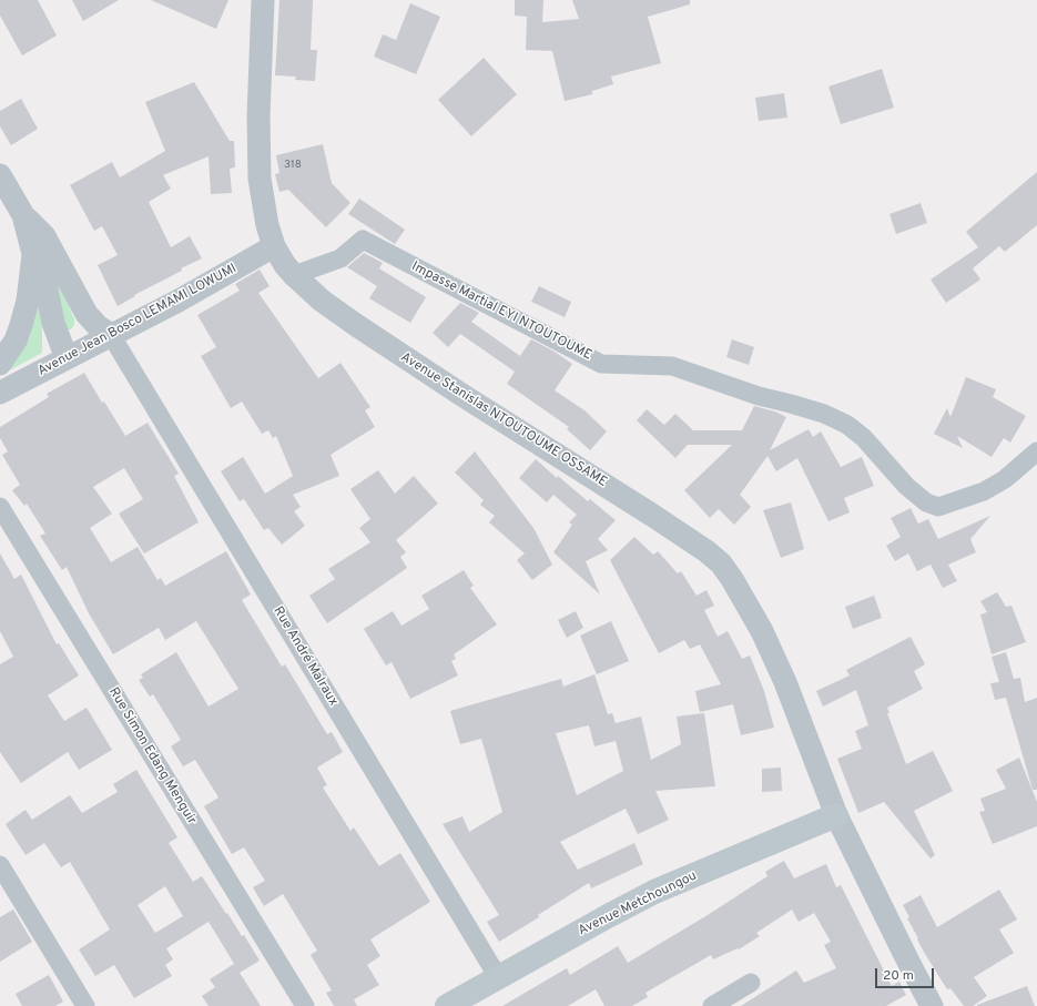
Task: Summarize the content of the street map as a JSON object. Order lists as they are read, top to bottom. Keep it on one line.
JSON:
{"streets":{"main road":["Avenue Metchoungou"],"street":["Impasse Martial EYI NTOUTOUME","Avenue Jean Bosco LEMAMI LOWUMI","Avenue Stanislas NTOUTOUME OSSAME","Rue André Malraux","Rue Simon Edang Menguir"]},"crossings":[["Impasse Martial EYI NTOUTOUME","Avenue Stanislas NTOUTOUME OSSAME"],["Avenue Jean Bosco LEMAMI LOWUMI","Avenue Stanislas NTOUTOUME OSSAME"],["Avenue Jean Bosco LEMAMI LOWUMI","Rue André Malraux"],["Avenue Stanislas NTOUTOUME OSSAME","Avenue Metchoungou"],["Rue André Malraux","Avenue Metchoungou"]],"house_numbers":["318"],"scale_bar":"20 m"}
